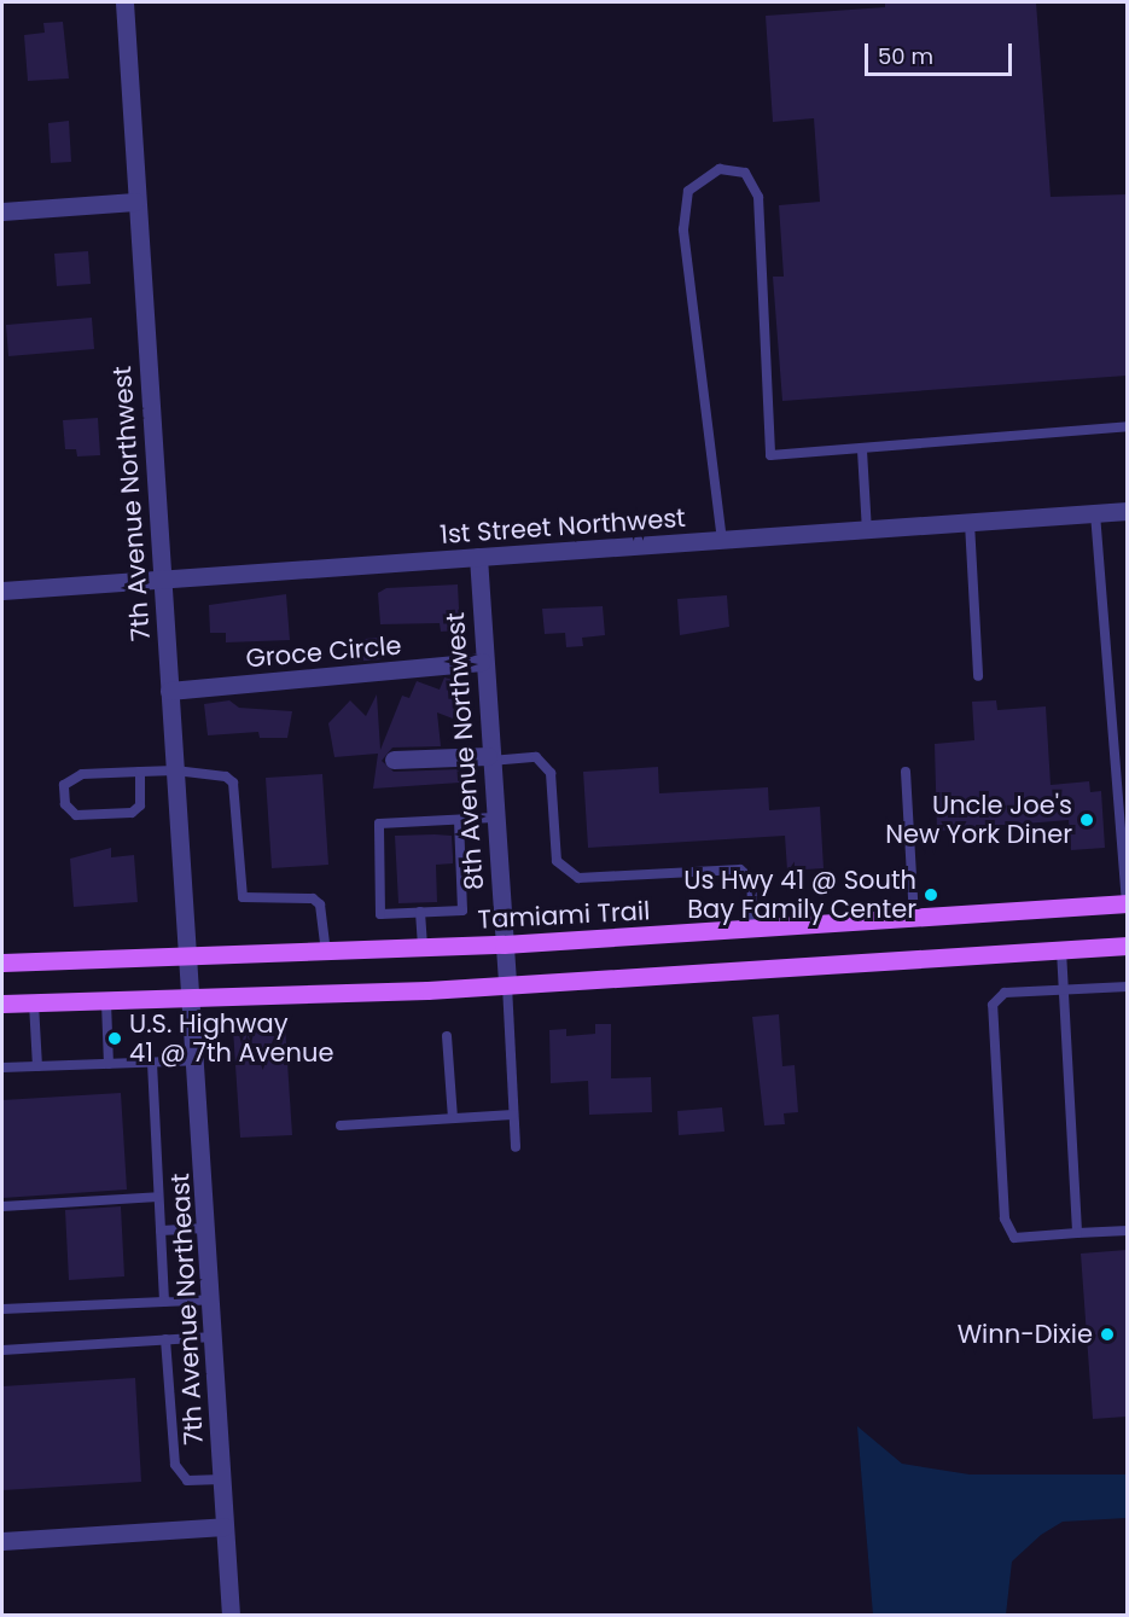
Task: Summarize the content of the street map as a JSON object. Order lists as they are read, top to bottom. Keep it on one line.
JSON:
{"streets":{"main road":["Tamiami Trail"],"street":["7th Avenue Northwest","1st Street Northwest","Groce Circle","8th Avenue Northwest","7th Avenue Northeast"]},"crossings":[["7th Avenue Northwest","1st Street Northwest"],["7th Avenue Northwest","Groce Circle"],["7th Avenue Northwest","Tamiami Trail"],["7th Avenue Northwest","7th Avenue Northeast"],["1st Street Northwest","8th Avenue Northwest"],["Groce Circle","8th Avenue Northwest"],["8th Avenue Northwest","Tamiami Trail"]],"places":["Uncle Joe's New York Diner","Us Hwy 41 @ South Bay Family Center","U.S. Highway 41 @ 7th Avenue","Winn-Dixie"],"scale_bar":"50 m"}
